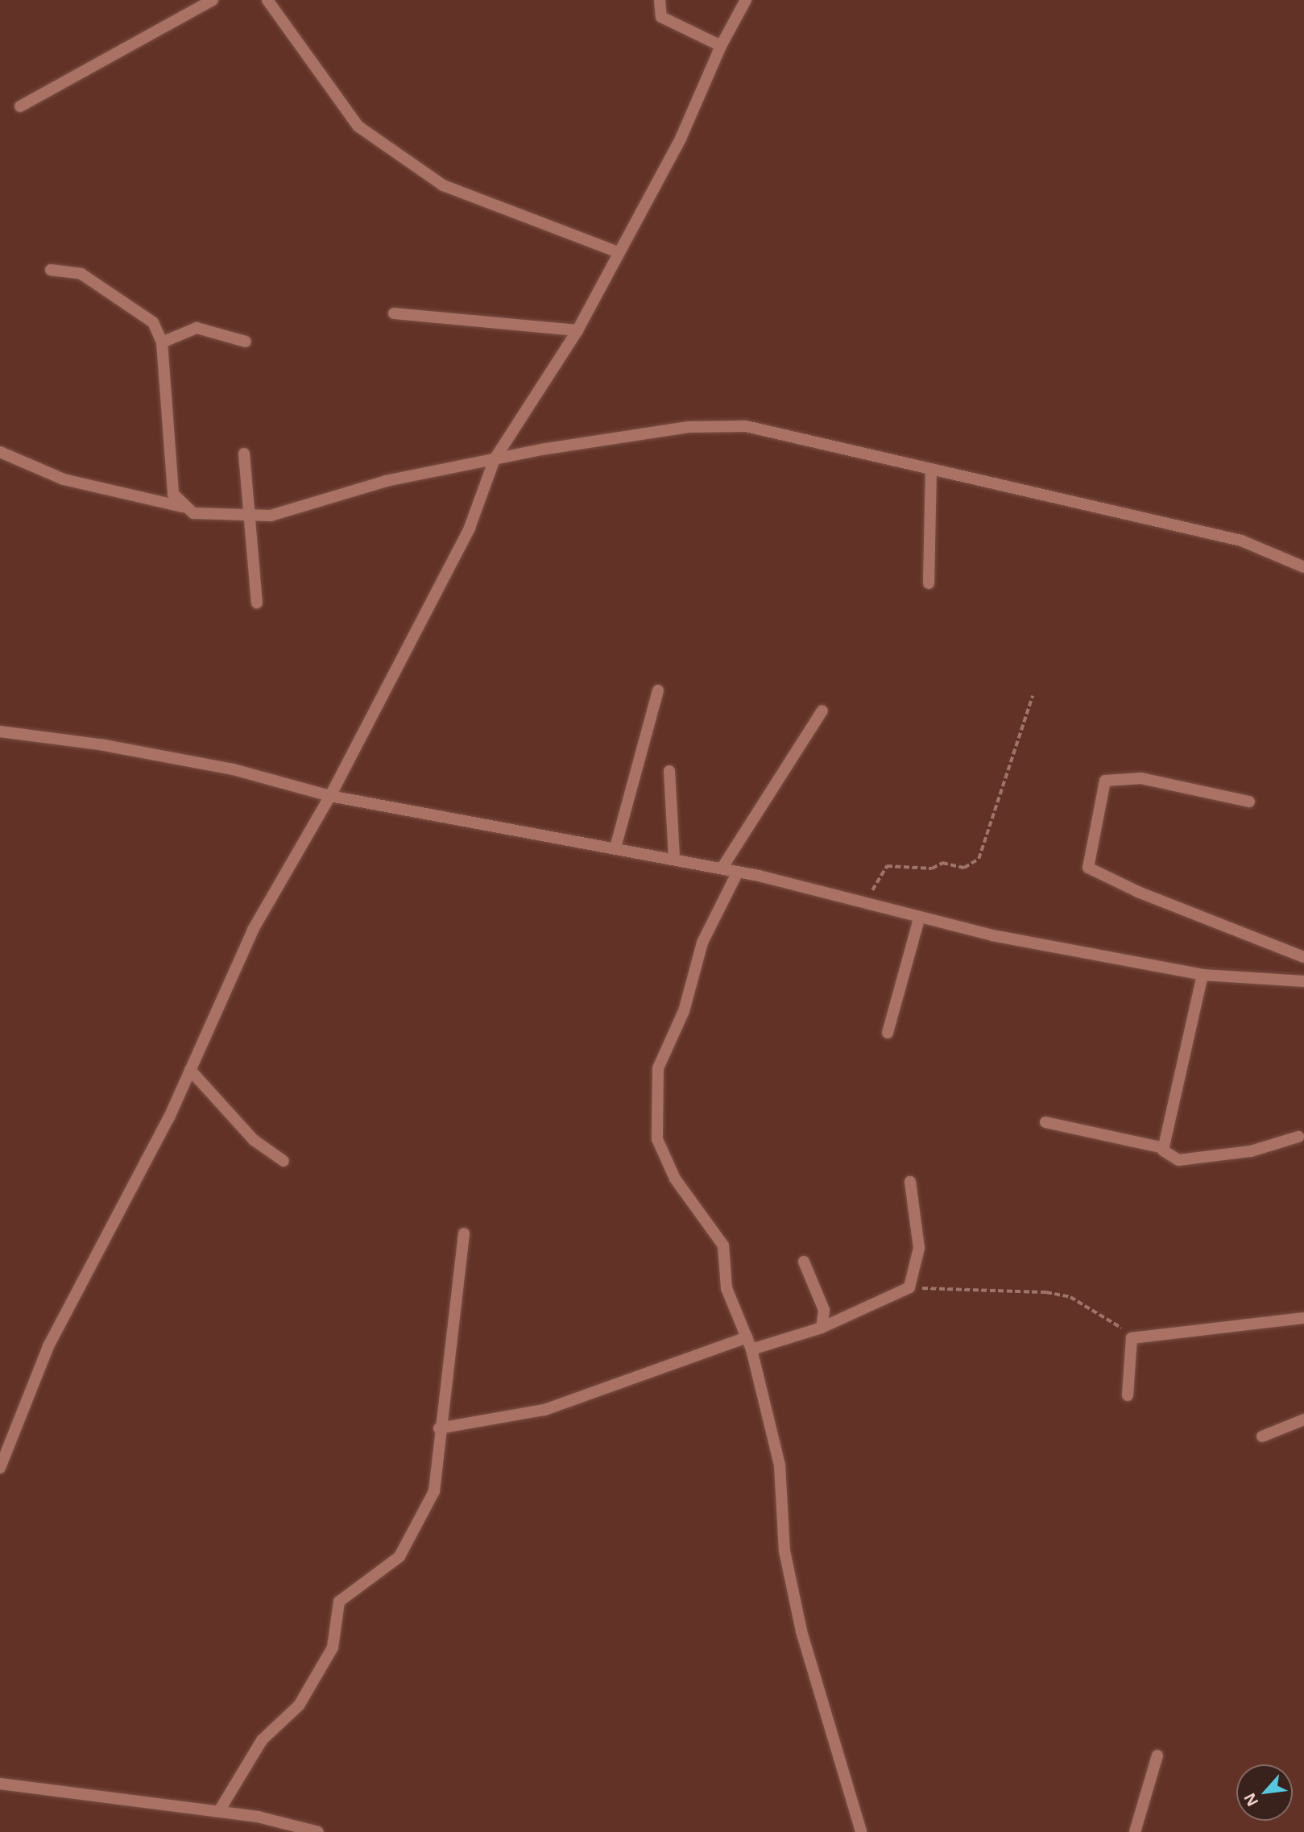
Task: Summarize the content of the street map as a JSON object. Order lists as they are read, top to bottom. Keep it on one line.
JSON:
{"north":"bottom left"}
